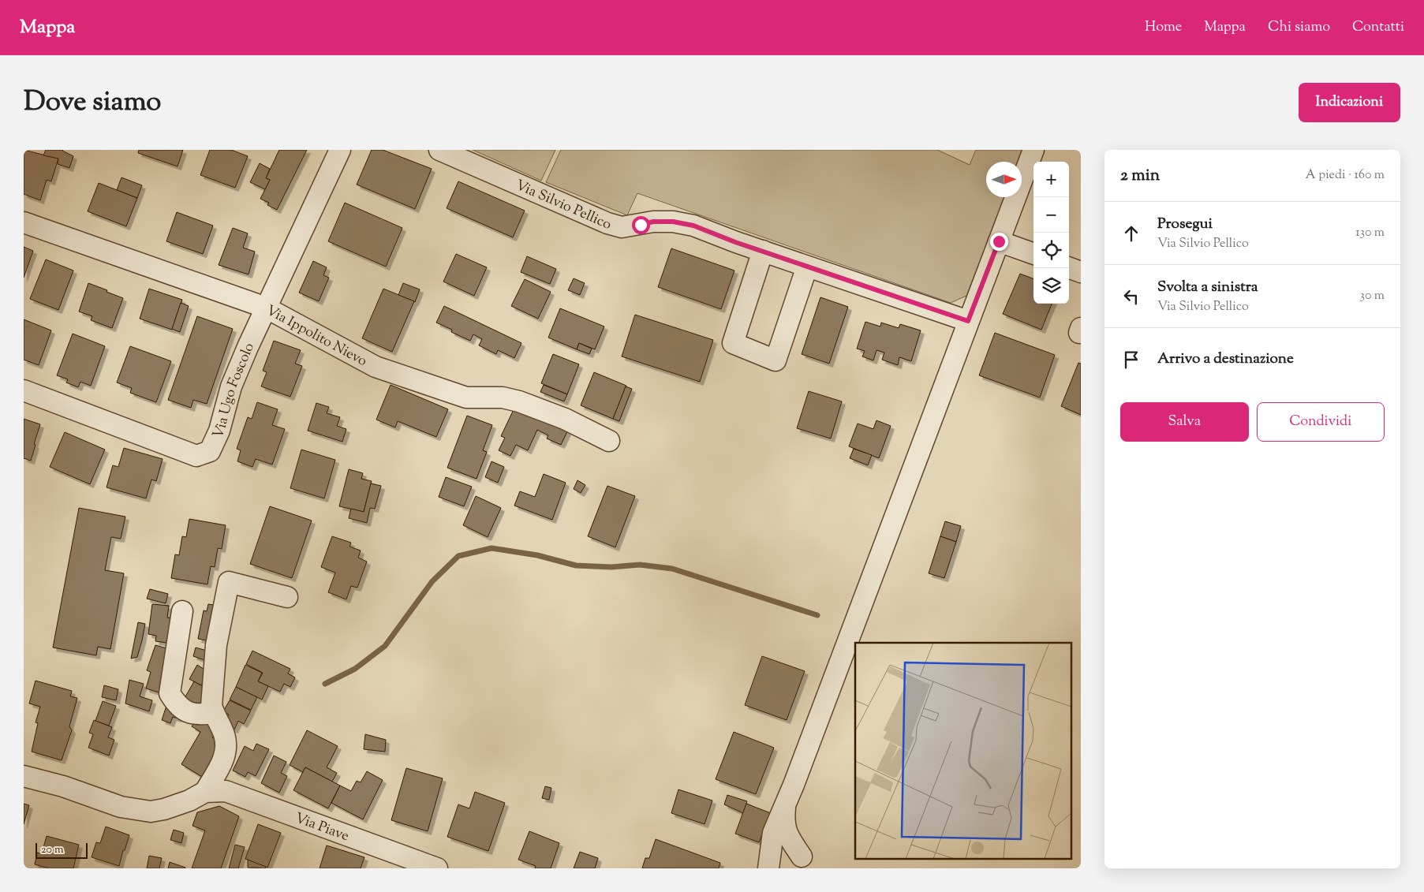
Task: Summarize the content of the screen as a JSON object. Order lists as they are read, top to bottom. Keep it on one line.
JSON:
{"streets":{"street":["Via Silvio Pellico","Via Ippolito Nievo","Via Ugo Foscolo","Via Piave"]},"crossings":[["Via Ippolito Nievo","Via Ugo Foscolo"]],"scale_bar":"20 m","north":"right","page":{"header":"Mappa","nav":["Home","Mappa","Chi siamo","Contatti"],"title":"Dove siamo","buttons":["Indicazioni",["Salva","Condividi"]],"heading":["2 min","A piedi · 160 m"],"map_buttons":["+","−"],"list":[["Prosegui","Via Silvio Pellico","130 m"],["Svolta a sinistra","Via Silvio Pellico","30 m"],"Arrivo a destinazione"],"scale":"20 m"}}
